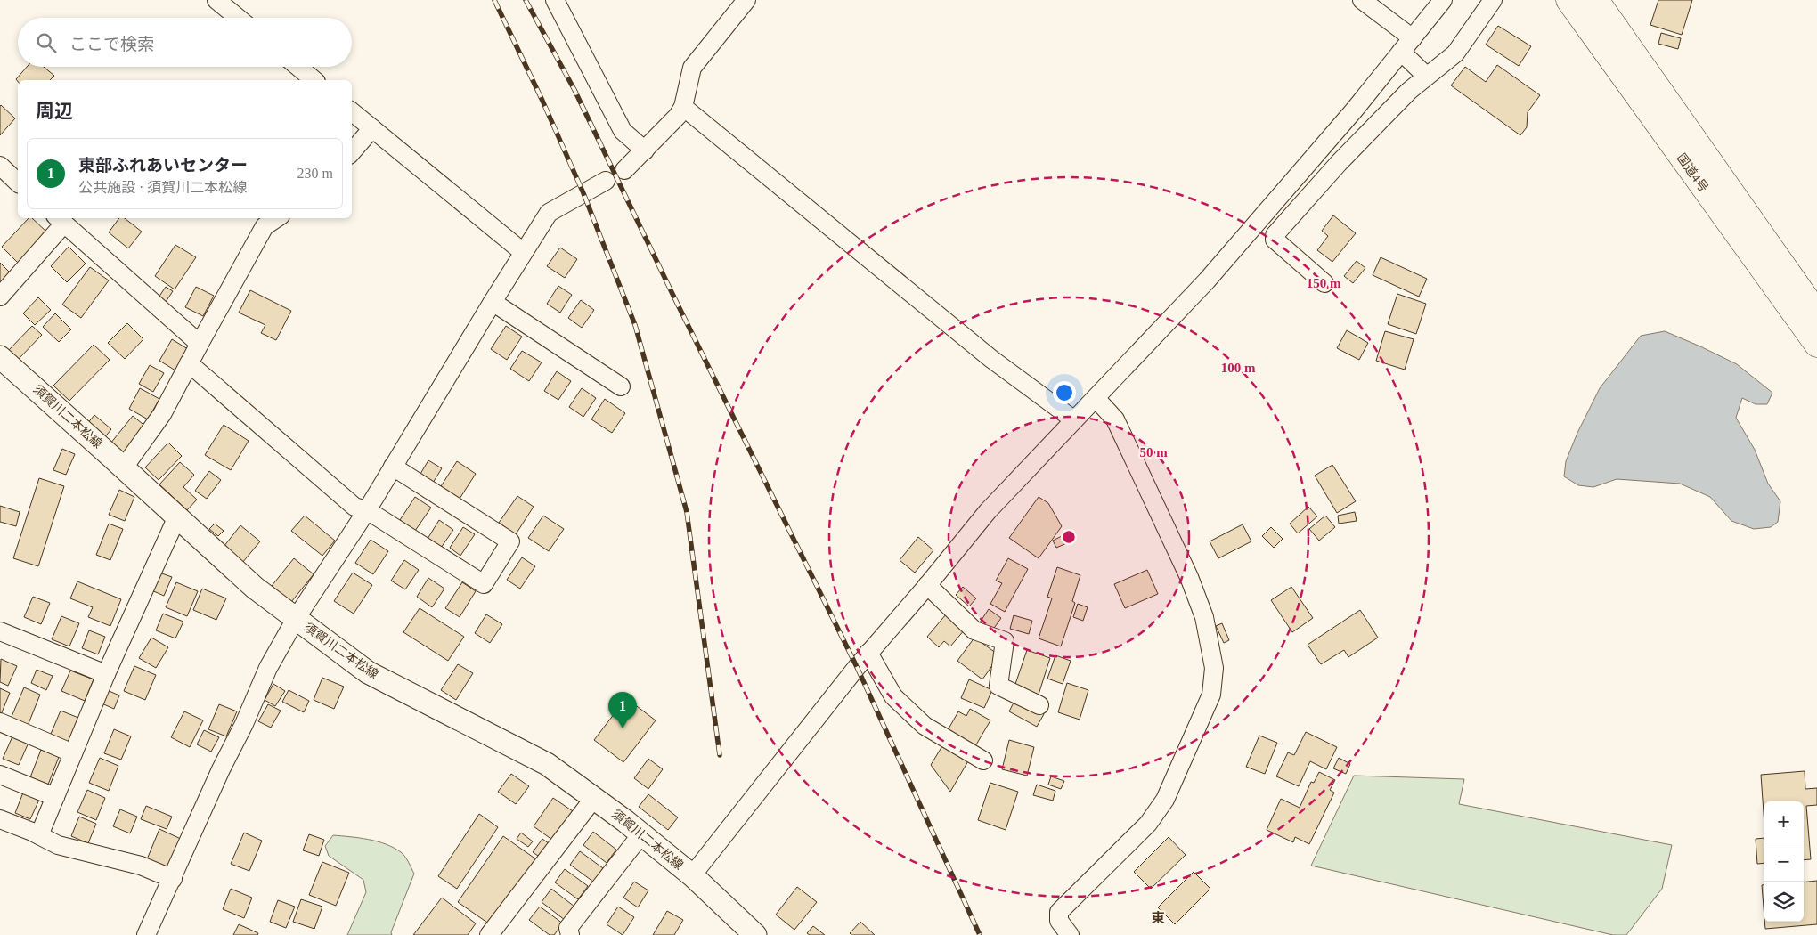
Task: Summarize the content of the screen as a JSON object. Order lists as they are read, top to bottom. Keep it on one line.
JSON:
{"streets":{"highway":["国道4号"],"main road":["須賀川二本松線"]},"districts":["東"],"page":{"search":"ここで検索","heading":"周辺","list":[{"mark":"1","name":"東部ふれあいセンター","note":"公共施設 · 須賀川二本松線","value":"230 m"}],"pins":"1","map_buttons":["+","−"]},"rings":["150 m","100 m","50 m"]}
